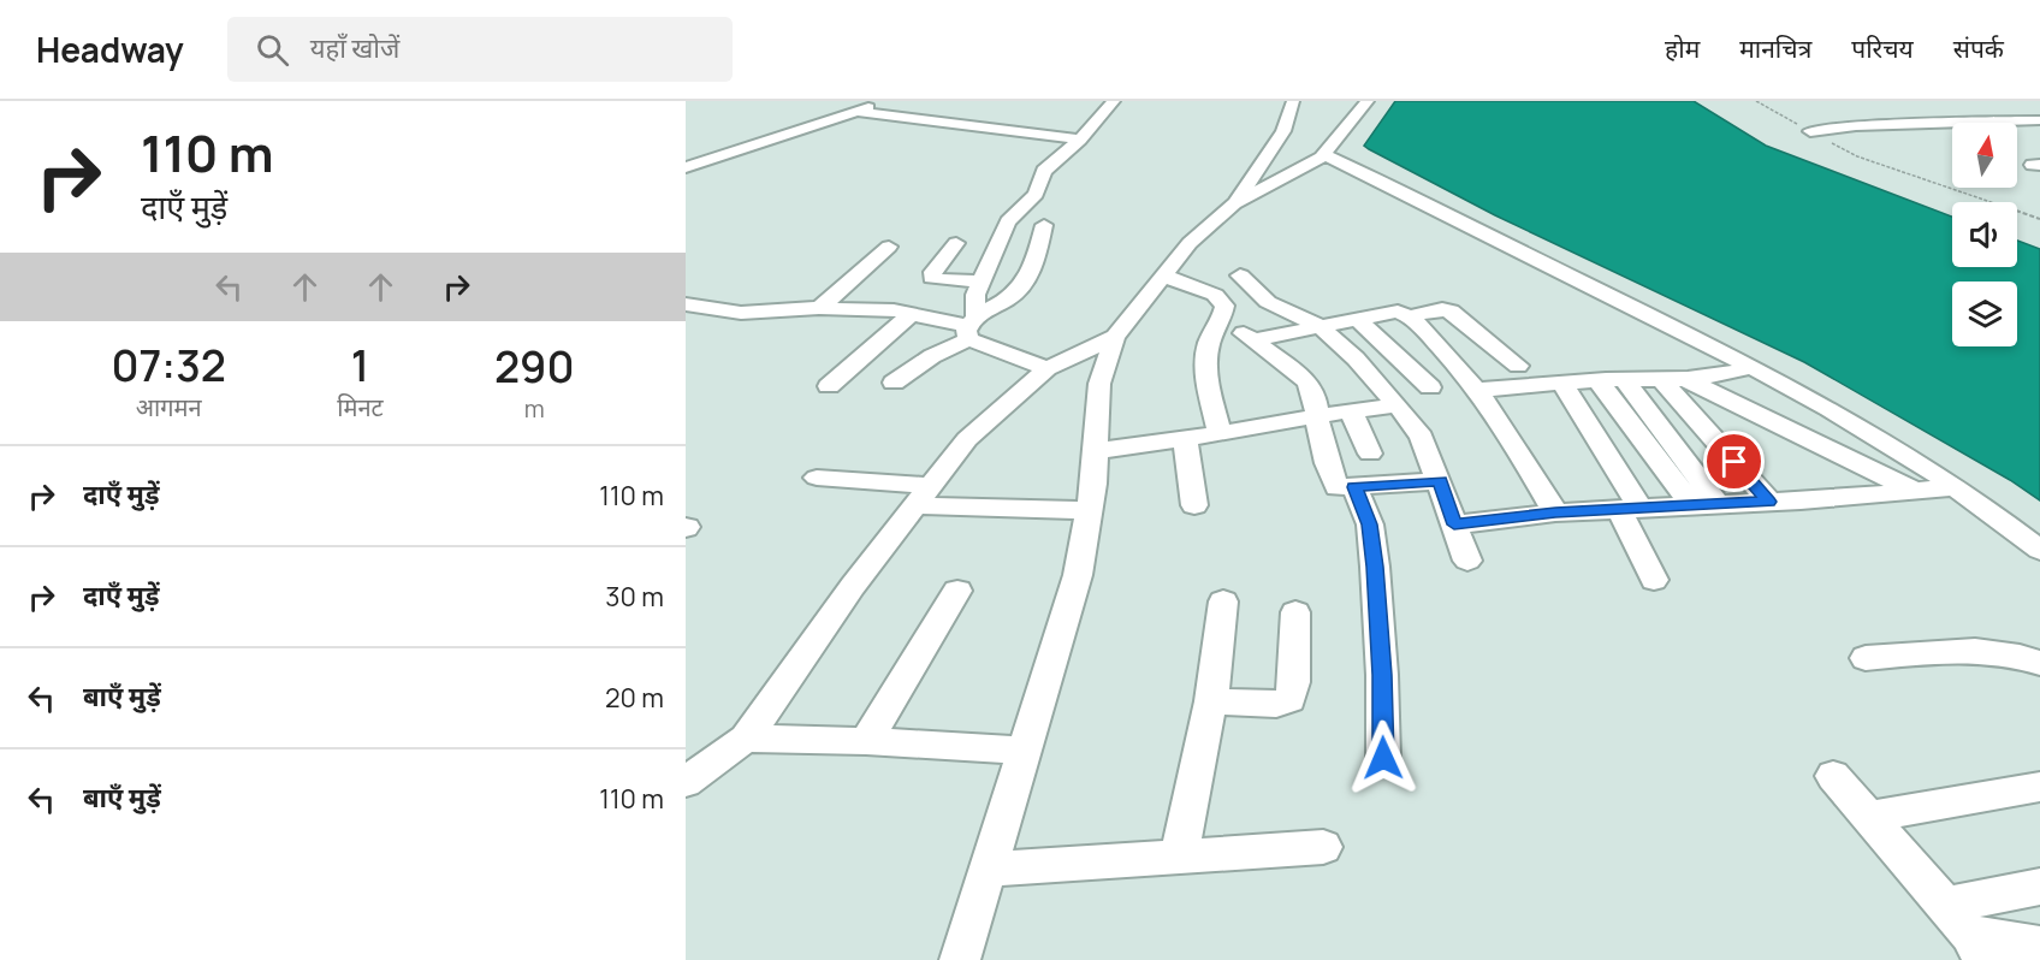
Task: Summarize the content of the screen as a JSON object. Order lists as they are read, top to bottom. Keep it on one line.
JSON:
{"north":"top","page":{"header":"Headway","search":"यहाँ खोजें","nav":["होम","मानचित्र","परिचय","संपर्क"],"turn":["110 m","दाएँ मुड़ें"],"eta":["07:32","आगमन","1","मिनट","290","m"],"list":[{"name":"दाएँ मुड़ें","value":"110 m"},{"name":"दाएँ मुड़ें","value":"30 m"},{"name":"बाएँ मुड़ें","value":"20 m"},{"name":"बाएँ मुड़ें","value":"110 m"}]}}
